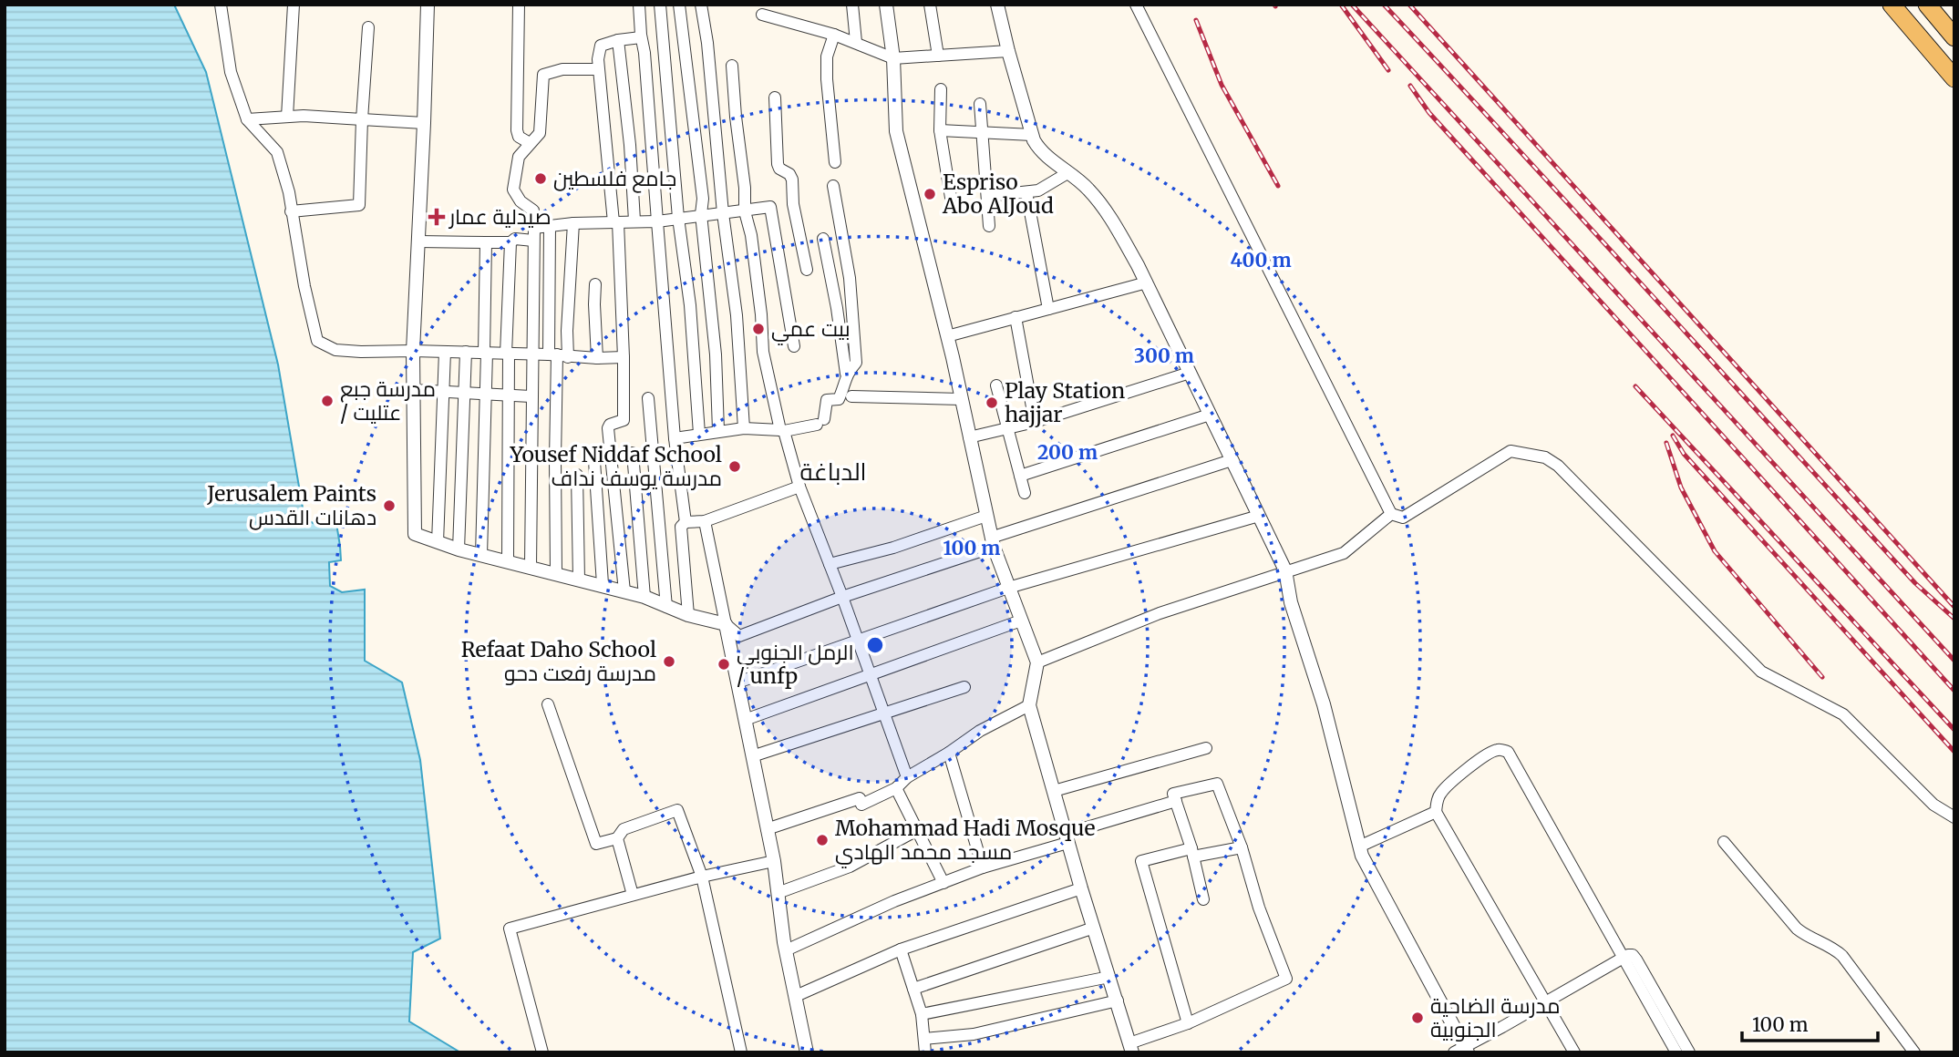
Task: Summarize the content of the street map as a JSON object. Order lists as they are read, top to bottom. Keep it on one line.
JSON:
{"districts":["الدباغة"],"places":{"other":["جامع فلسطين","Espriso Abo AlJoud","بيت عمي","مدرسة جبع / عتليت","Play Station hajjar","Yousef Niddaf School مدرسة يوسف نداف","Jerusalem Paints دهانات القدس","Refaat Daho School مدرسة رفعت دحو","الرمل الجنوبي / unfp","Mohammad Hadi Mosque مسجد محمد الهادي","مدرسة الضاحية الجنوبية"],"health":["صيدلية عمار"]},"scale_bar":"100 m","rings":["400 m","300 m","200 m","100 m"]}
